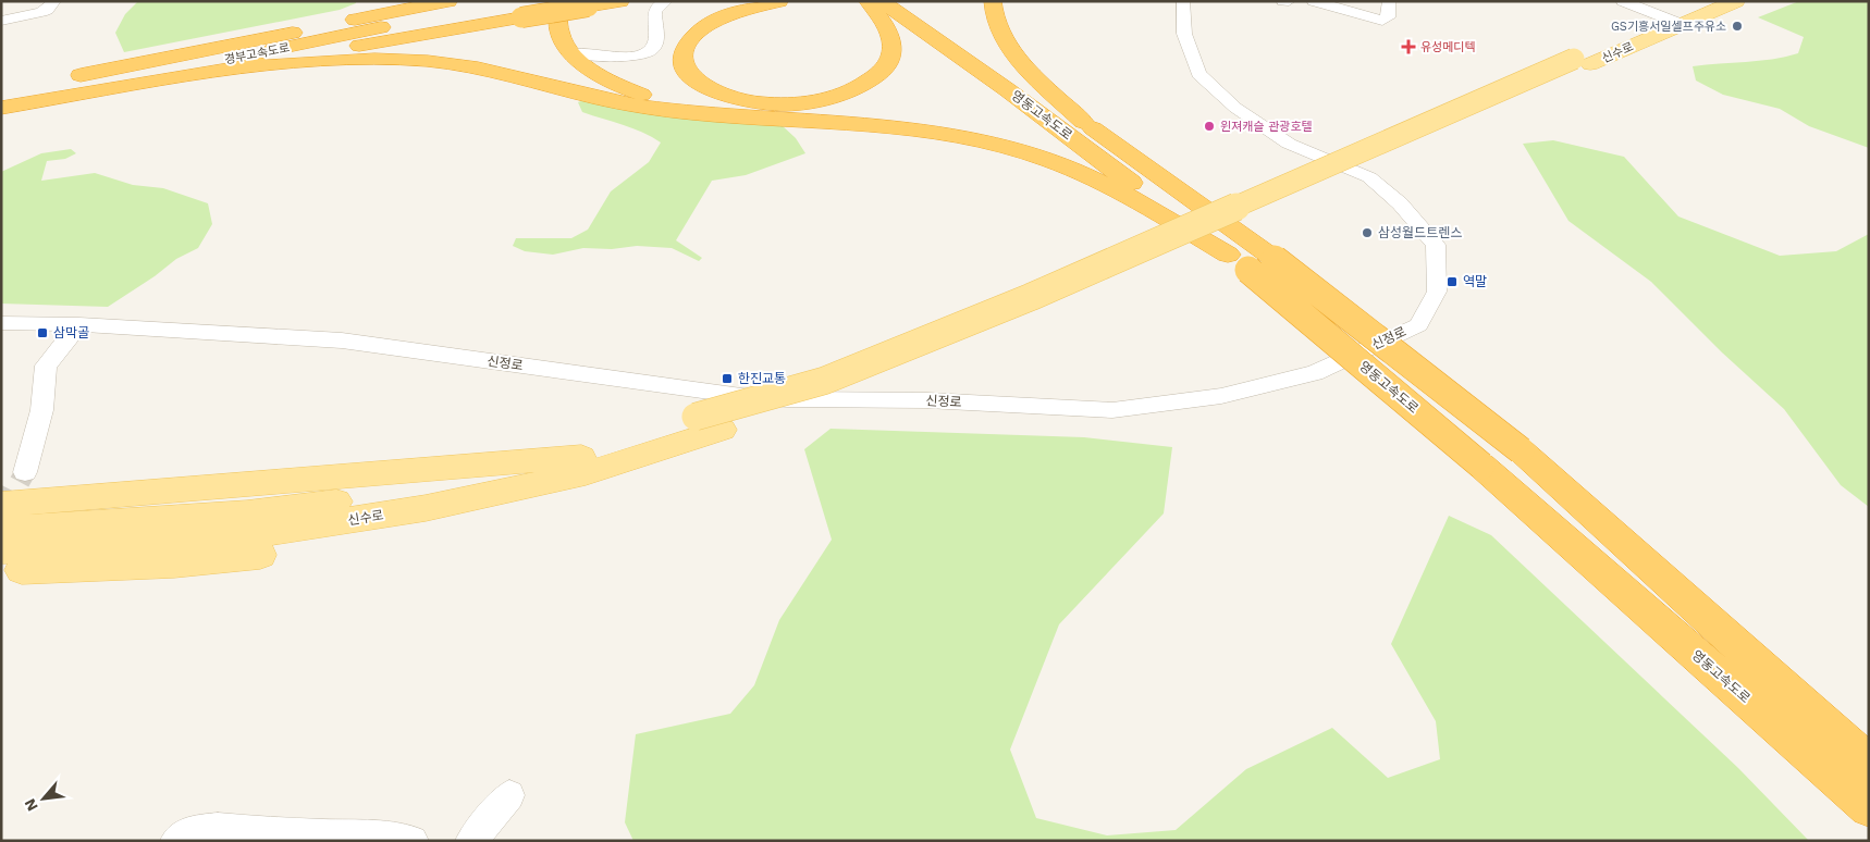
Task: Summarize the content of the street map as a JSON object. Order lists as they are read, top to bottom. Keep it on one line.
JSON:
{"streets":{"highway":["경부고속도로","영동고속도로"],"main road":["신수로"],"street":["신정로"]},"places":{"other":["GS기흥서일셀프주유소","윈져캐슬 관광호텔","삼성월드트렌스"],"health":["유성메디텍"],"transit":["역말","삼막골","한진교통"]},"north":"bottom left"}
